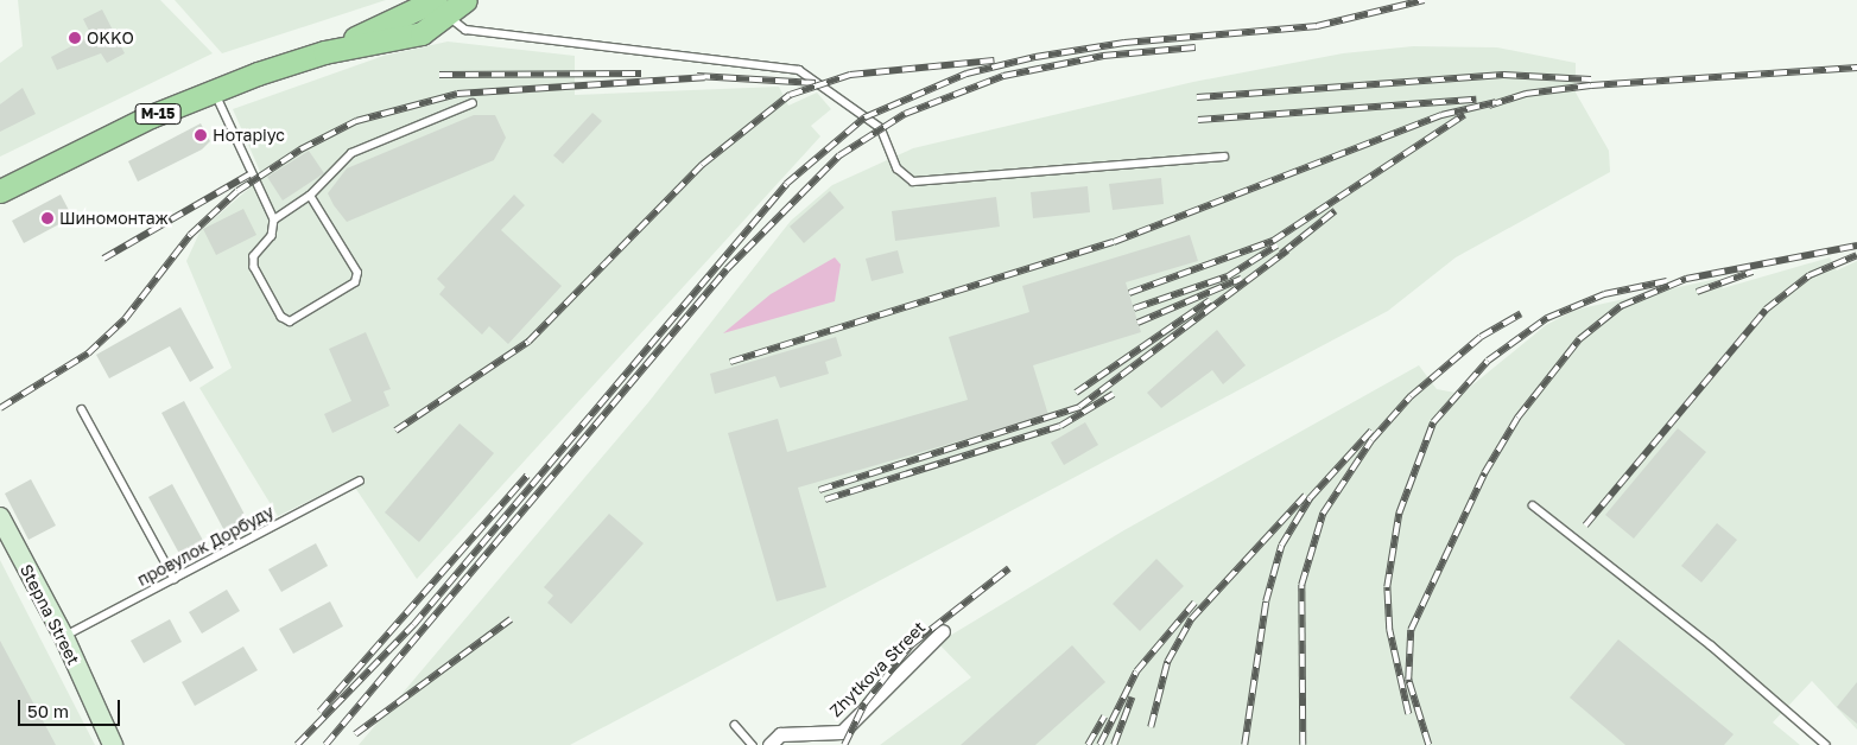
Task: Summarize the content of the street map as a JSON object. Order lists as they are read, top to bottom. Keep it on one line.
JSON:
{"streets":{"main road":["М-15","Stepna Street"],"street":["Zhytkova Street"],"lane":["провулок Дорбуду"]},"crossings":[["провулок Дорбуду","Stepna Street"]],"places":["OKKO","Нотаріус","Шиномонтаж"],"scale_bar":"50 m"}
